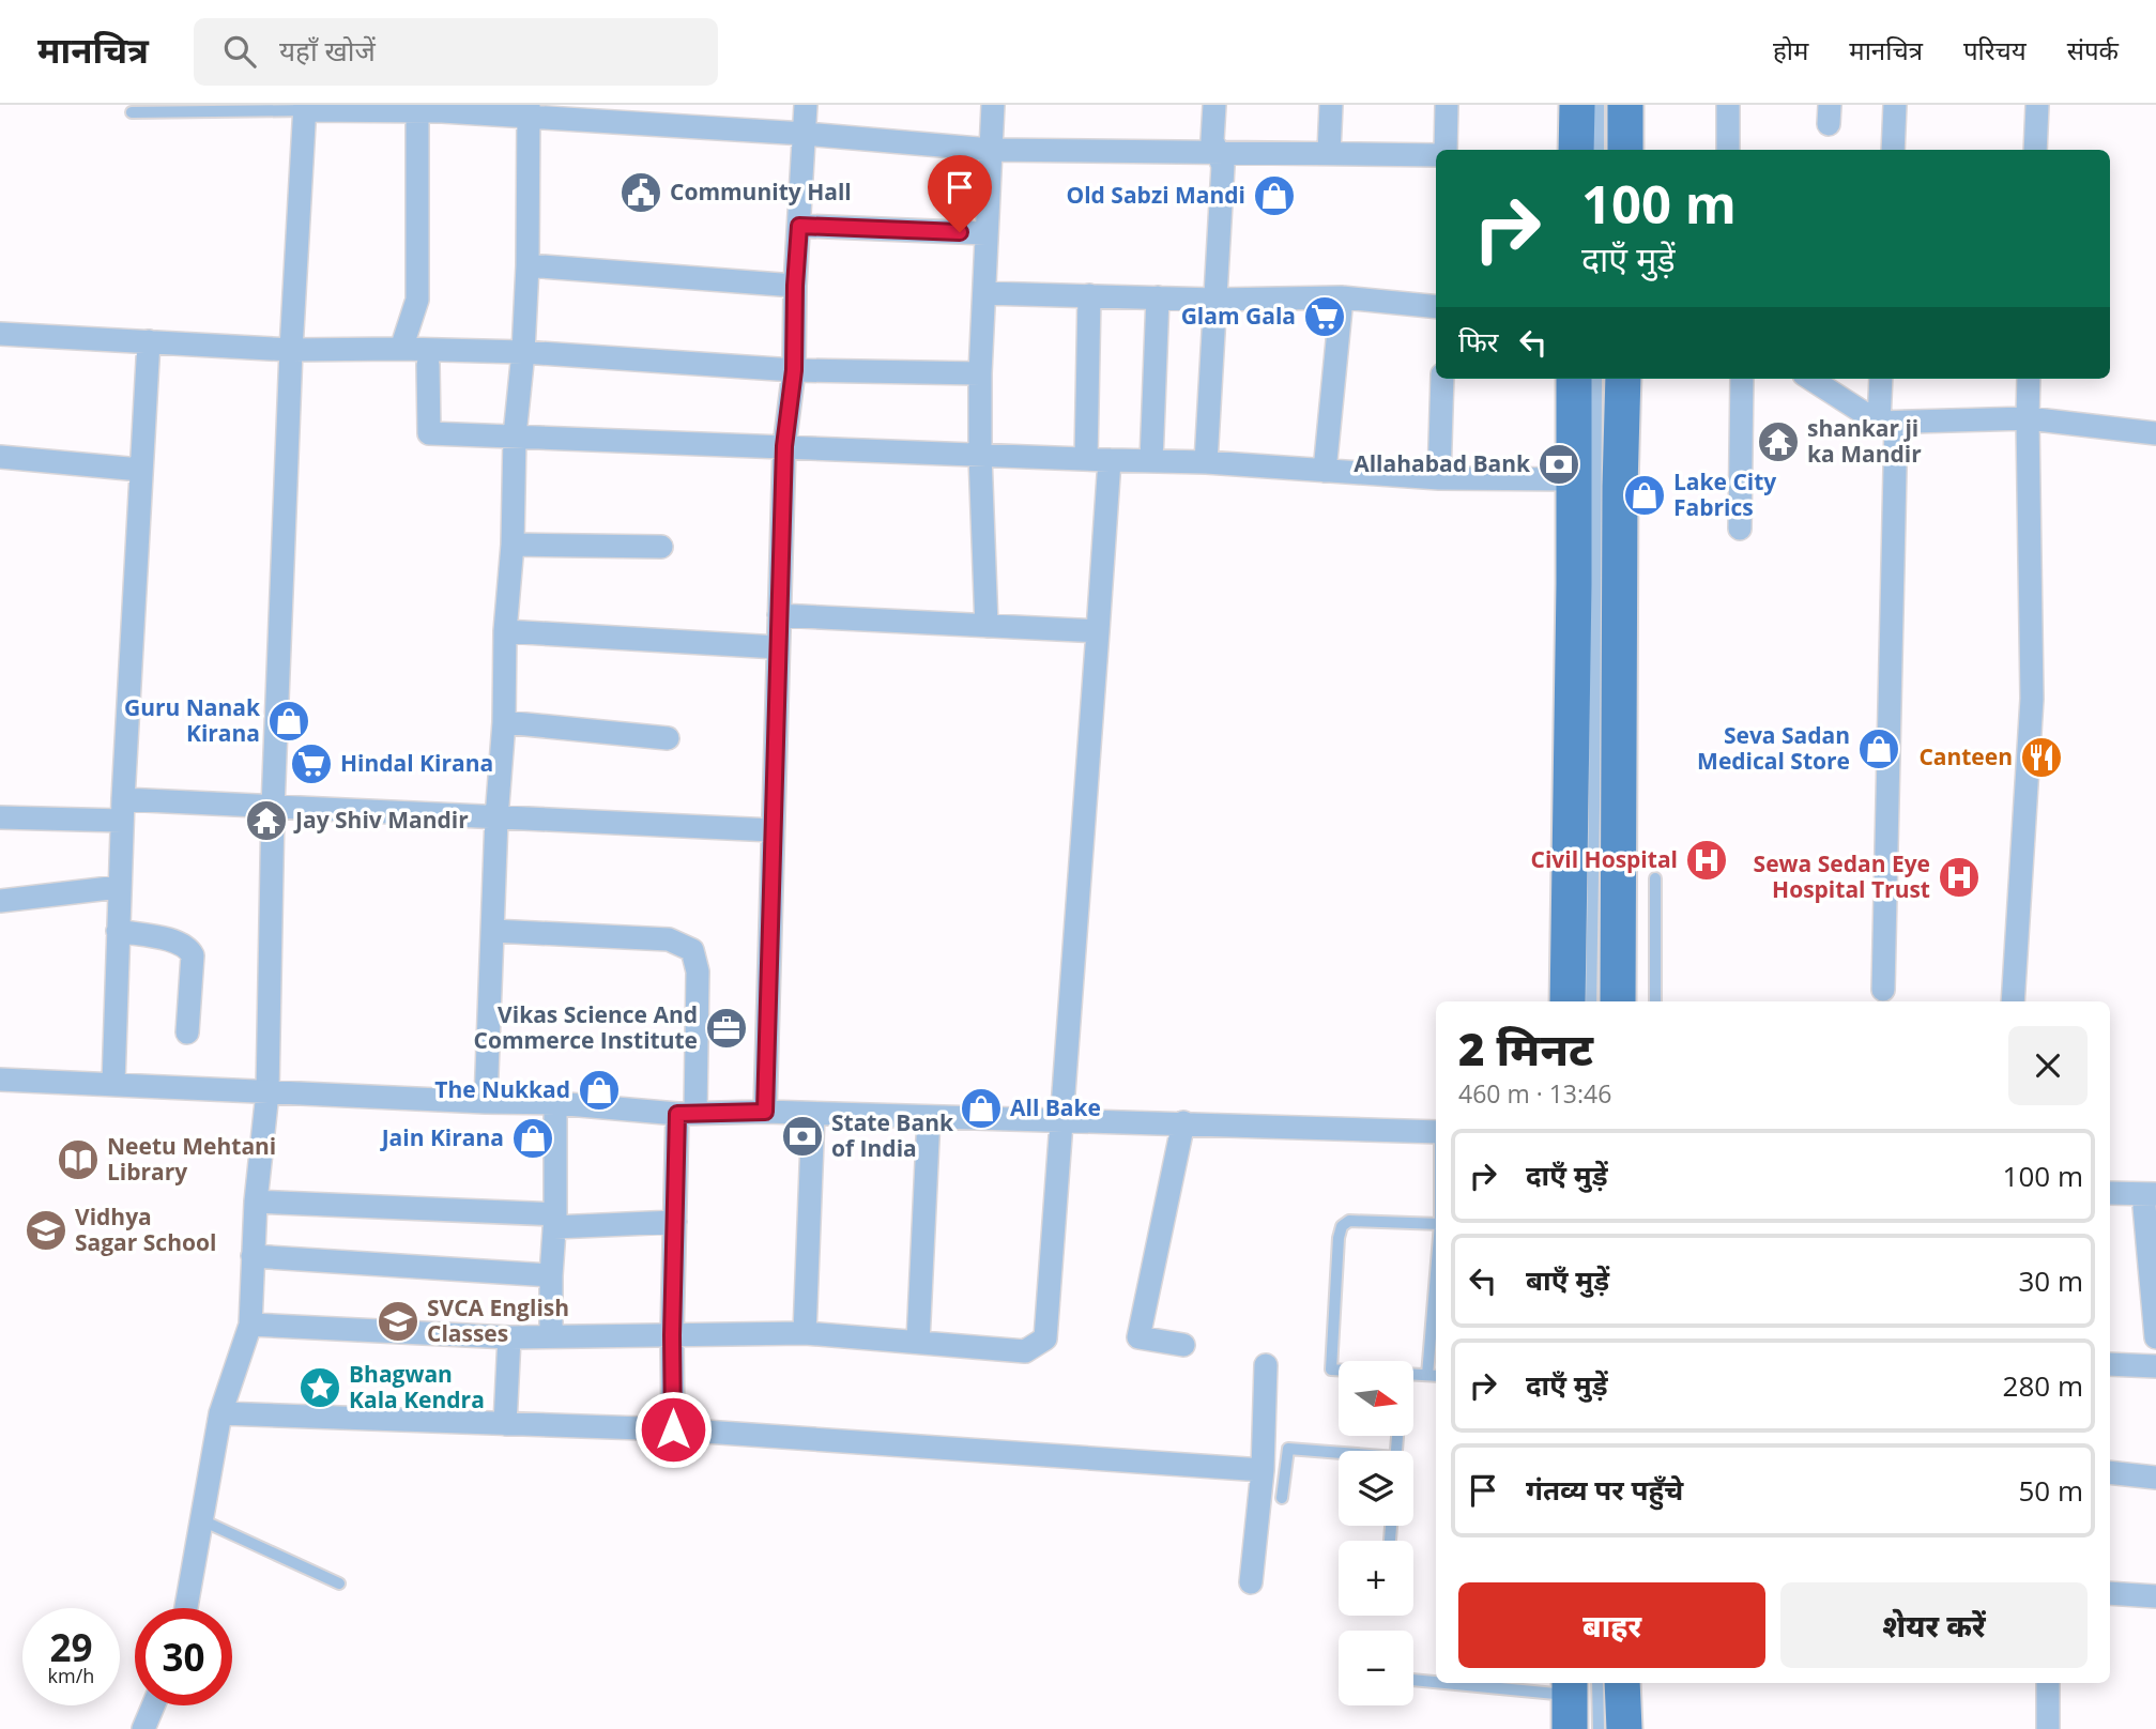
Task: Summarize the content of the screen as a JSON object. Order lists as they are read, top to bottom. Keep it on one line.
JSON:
{"places":{"public building":["Community Hall"],"shop":["Old Sabzi Mandi","Lake City Fabrics","Guru Nanak Kirana","Seva Sadan Medical Store","The Nukkad","All Bake","Jain Kirana"],"supermarket":["Glam Gala","Hindal Kirana"],"temple":["shankar ji ka Mandir","Jay Shiv Mandir"],"bank":["Allahabad Bank","State Bank of India"],"restaurant":["Canteen"],"hospital":["Civil Hospital","Sewa Sedan Eye Hospital Trust"],"office":["Vikas Science And Commerce Institute"],"library":["Neetu Mehtani Library"],"school or university":["Vidhya Sagar School","SVCA English Classes"],"place":["Bhagwan Kala Kendra"]},"north":"right","page":{"header":"मानचित्र","search":"यहाँ खोजें","nav":["होम","मानचित्र","परिचय","संपर्क"],"turn":["100 m","दाएँ मुड़ें"],"then":"फिर","heading":["2 मिनट","460 m · 13:46"],"list":[{"name":"दाएँ मुड़ें","value":"100 m"},{"name":"बाएँ मुड़ें","value":"30 m"},{"name":"दाएँ मुड़ें","value":"280 m"},{"name":"गंतव्य पर पहुँचे","value":"50 m"}],"map_buttons":["+","−"],"buttons":["बाहर","शेयर करें"],"speed":"29 km/h","limit":"30"}}
